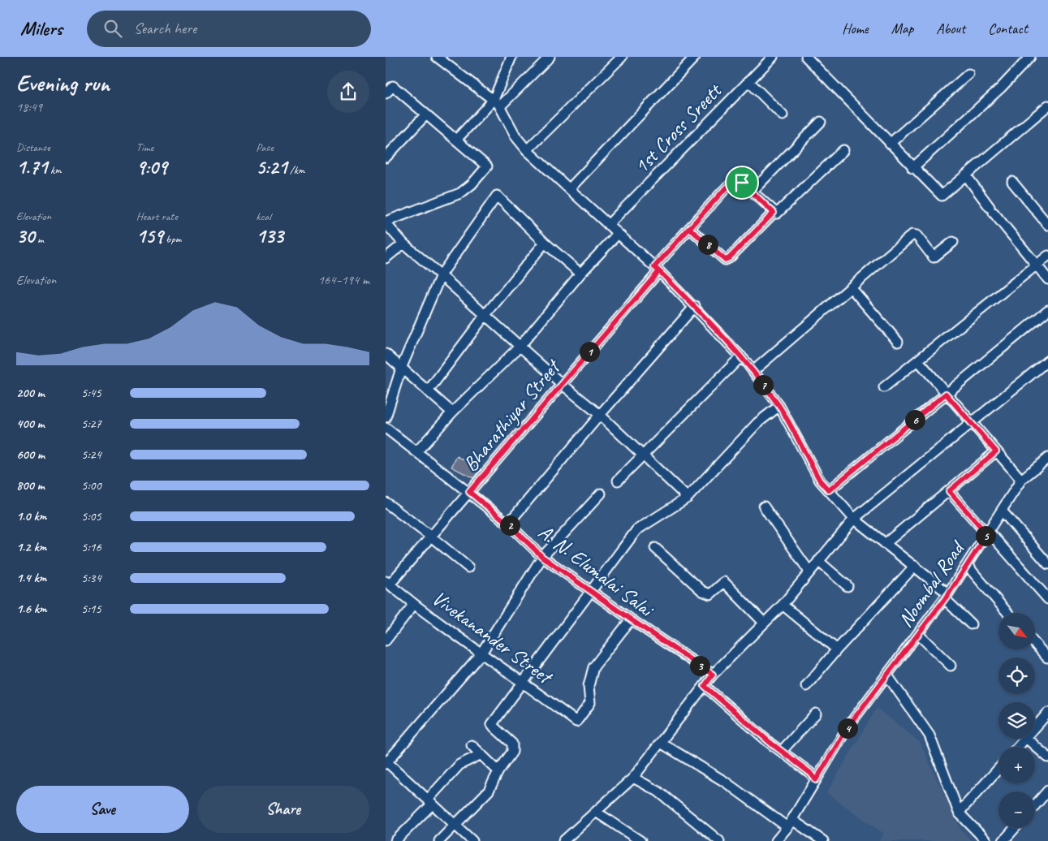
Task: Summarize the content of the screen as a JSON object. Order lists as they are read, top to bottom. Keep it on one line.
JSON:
{"streets":{"street":["1st Cross Sreett","Bharathiyar Street","A. N. Elumalai Salai","Noombal Road","Vivekanander Street"]},"crossings":[["Bharathiyar Street","A. N. Elumalai Salai"],["Bharathiyar Street","Vivekanander Street"],["A. N. Elumalai Salai","Vivekanander Street"]],"north":"bottom right","page":{"header":"Milers","search":"Search here","nav":["Home","Map","About","Contact"],"heading":["Evening run","18:49"],"stats":[["Distance","1.71 km"],["Time","9:09"],["Pace","5:21 /km"],["Elevation","30 m"],["Heart rate","159 bpm"],["kcal","133"]],"pins":["8","1","7","6","2","5","3","4"],"chart":["Elevation","164–194 m"],"list":[{"name":"200 m","note":"5:45"},{"name":"400 m","note":"5:27"},{"name":"600 m","note":"5:24"},{"name":"800 m","note":"5:00"},{"name":"1.0 km","note":"5:05"},{"name":"1.2 km","note":"5:16"},{"name":"1.4 km","note":"5:34"},{"name":"1.6 km","note":"5:15"}],"map_buttons":["+","−"],"buttons":["Save","Share"]}}
